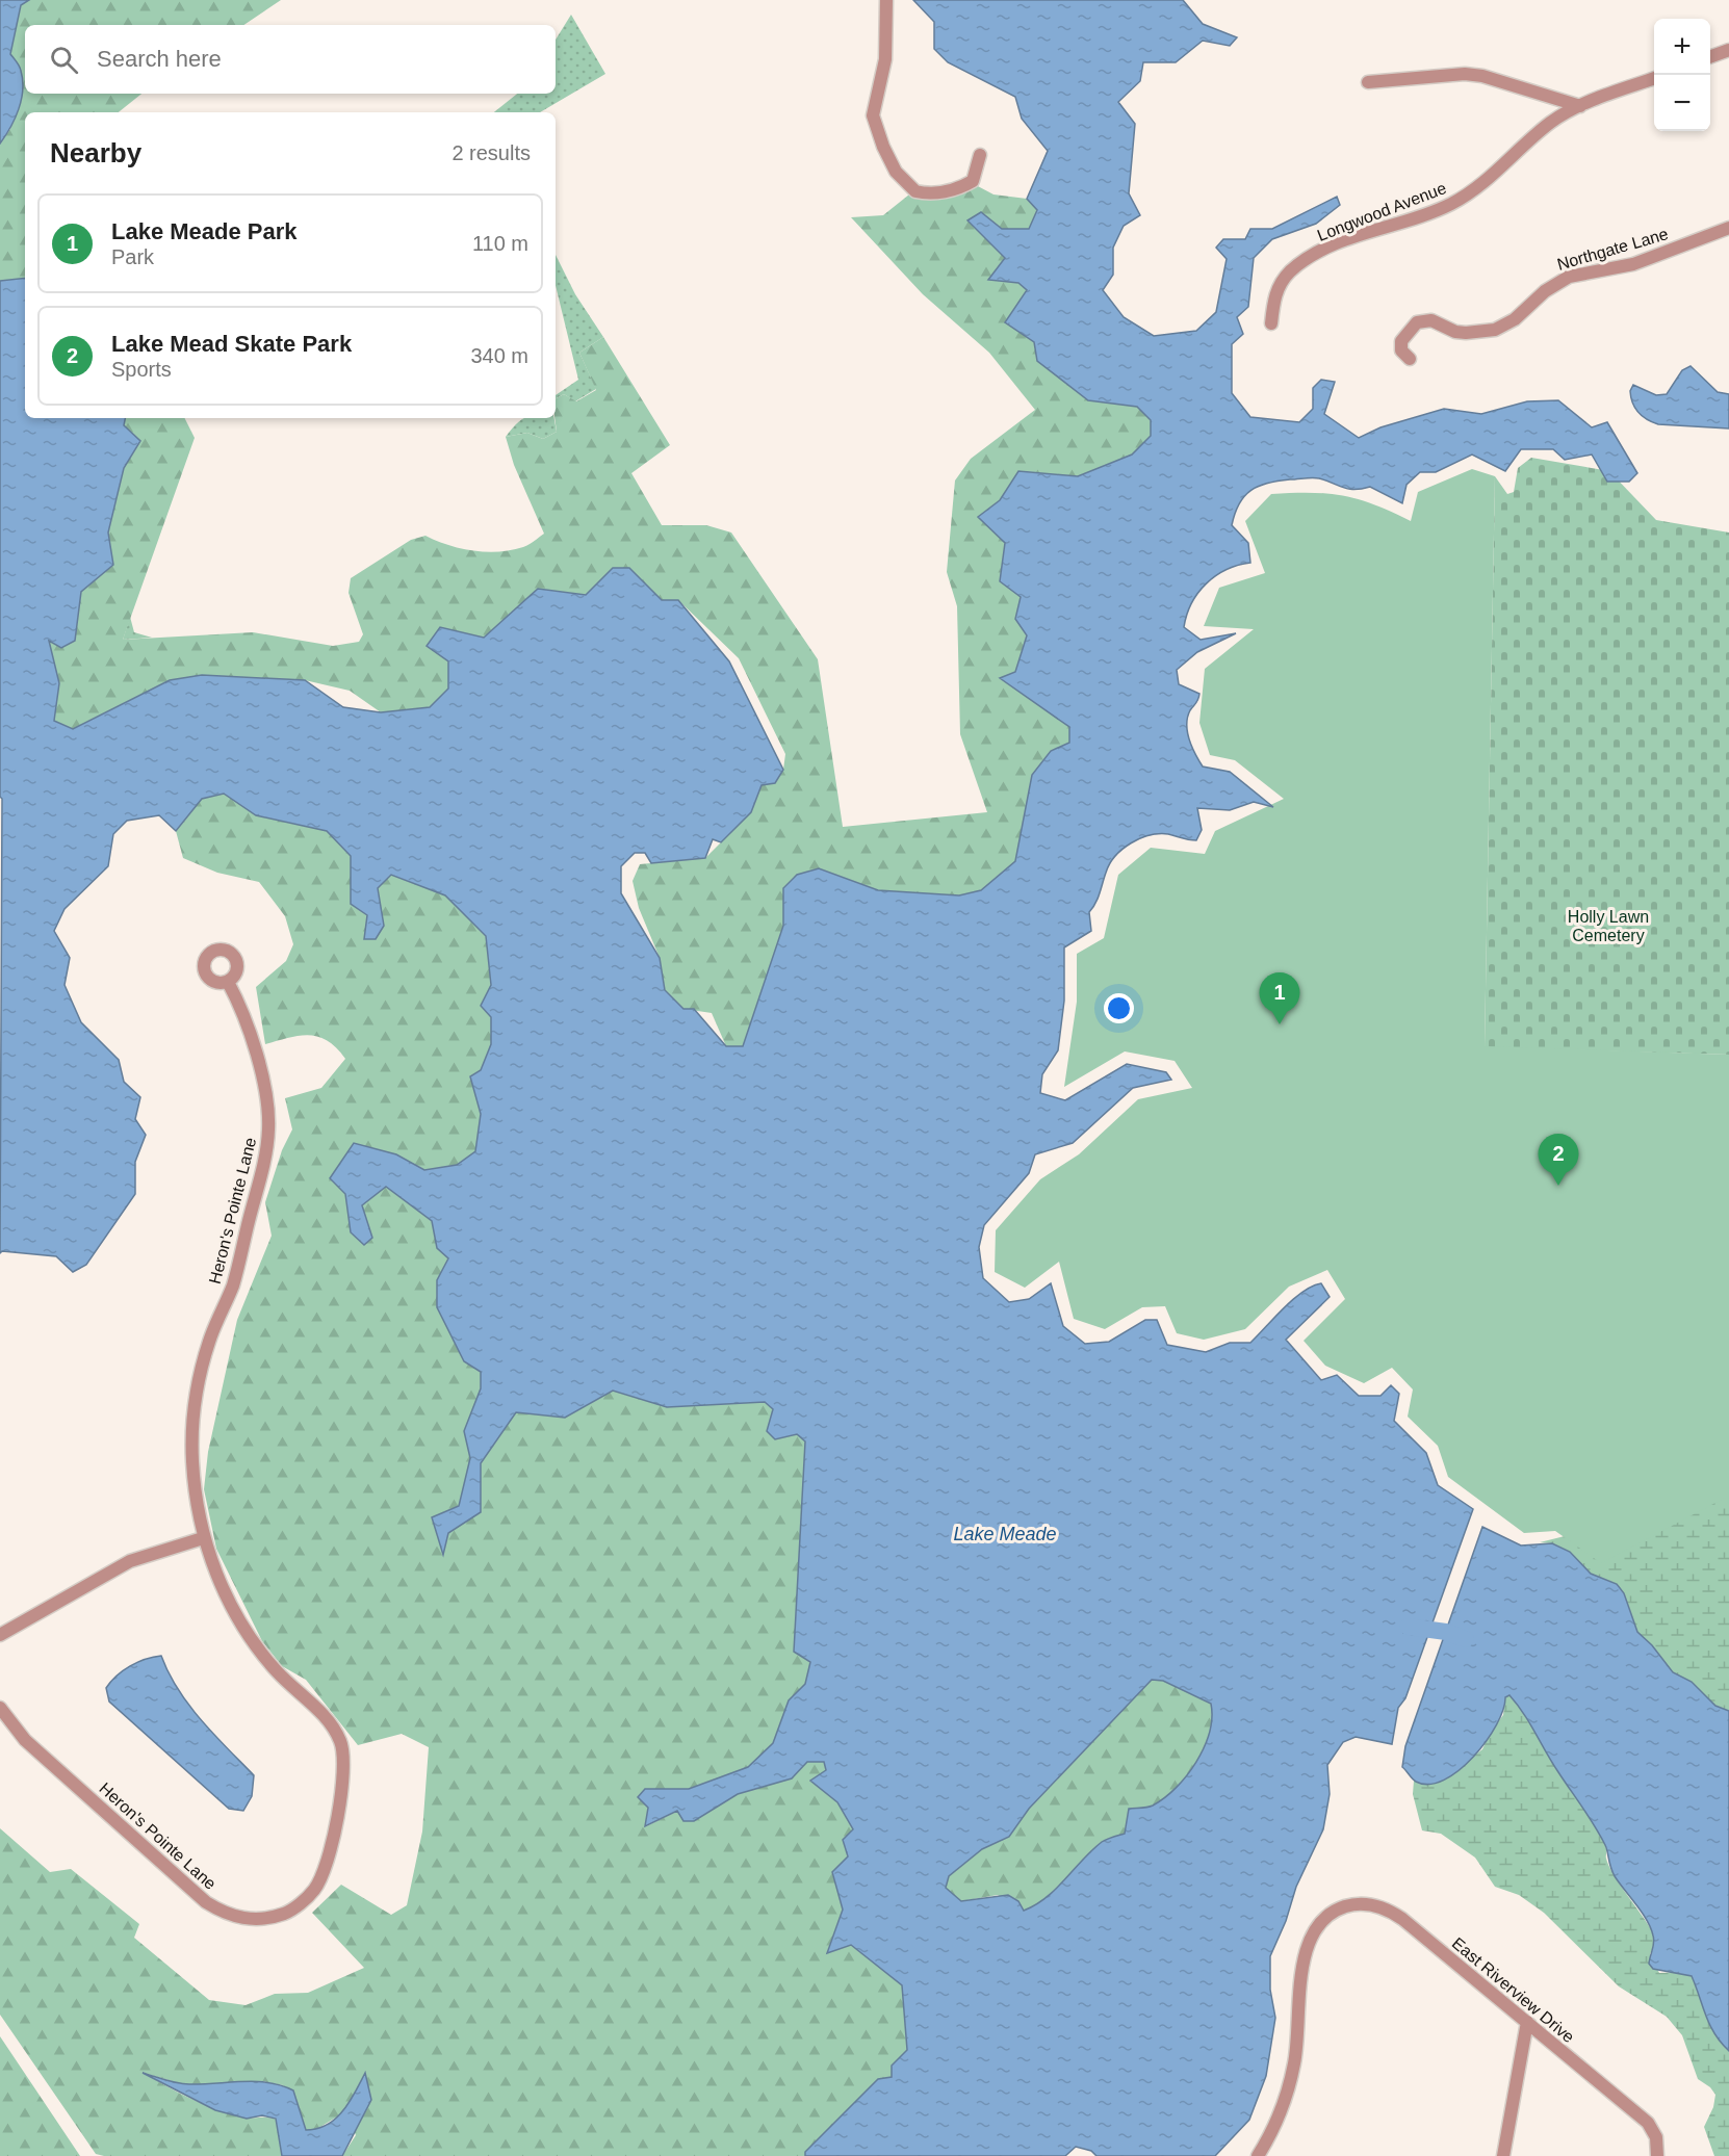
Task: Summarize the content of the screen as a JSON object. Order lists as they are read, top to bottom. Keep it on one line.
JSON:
{"streets":{"street":["Longwood Avenue","Northgate Lane","Heron's Pointe Lane","East Riverview Drive"]},"water":["Lake Meade"],"parks":["Holly Lawn Cemetery"],"page":{"map_buttons":["+","−"],"search":"Search here","heading":["Nearby","2 results"],"list":[{"mark":"1","name":"Lake Meade Park","note":"Park","value":"110 m"},{"mark":"2","name":"Lake Mead Skate Park","note":"Sports","value":"340 m"}],"pins":["1","2"]}}
